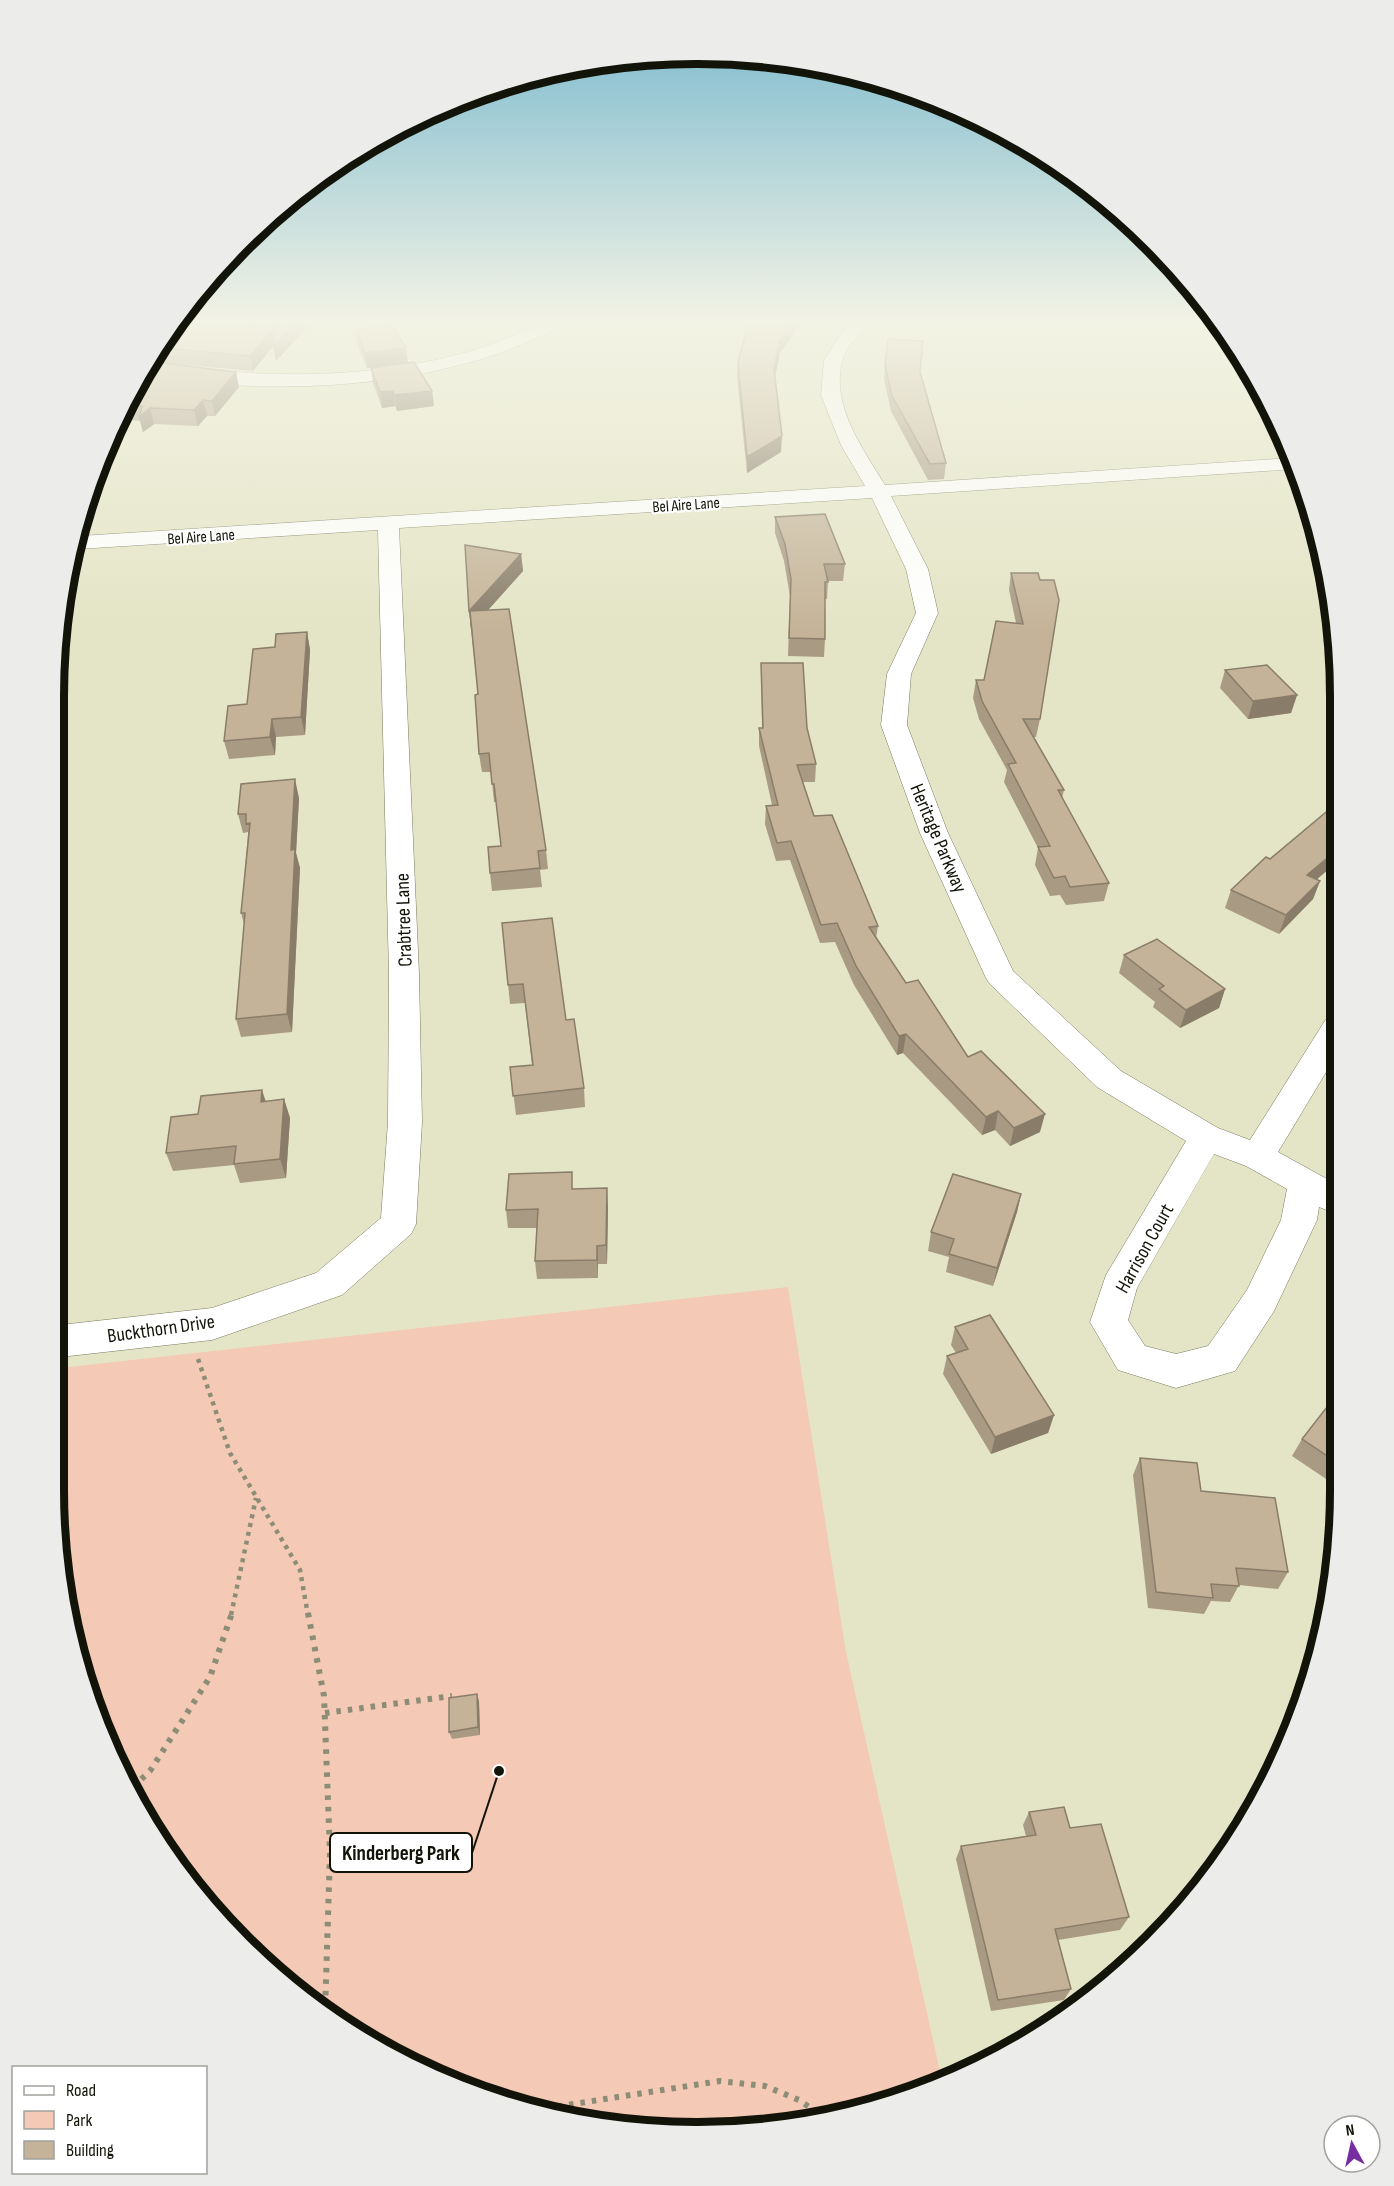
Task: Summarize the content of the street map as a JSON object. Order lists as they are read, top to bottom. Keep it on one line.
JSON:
{"streets":{"street":["Bel Aire Lane","Heritage Parkway","Crabtree Lane","Harrison Court","Buckthorn Drive"]},"crossings":[["Bel Aire Lane","Heritage Parkway"],["Bel Aire Lane","Crabtree Lane"],["Heritage Parkway","Harrison Court"],["Crabtree Lane","Buckthorn Drive"]],"places":["Kinderberg Park"],"legend":["Road","Park","Building"],"north":"top"}
